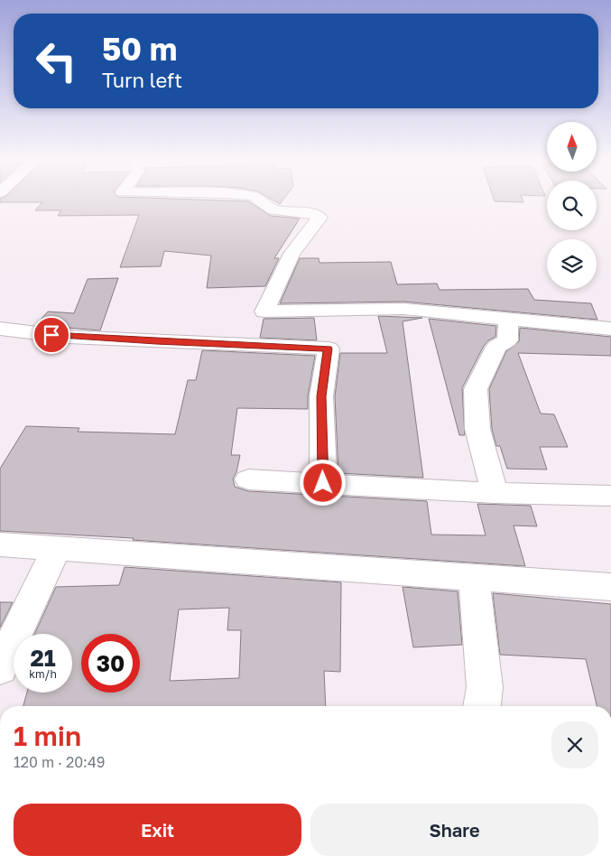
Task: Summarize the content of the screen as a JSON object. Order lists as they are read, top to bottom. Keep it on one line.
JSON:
{"north":"top","page":{"turn":["50 m","Turn left"],"speed":"21 km/h","limit":"30","heading":["1 min","120 m · 20:49"],"buttons":["Exit","Share"]}}
